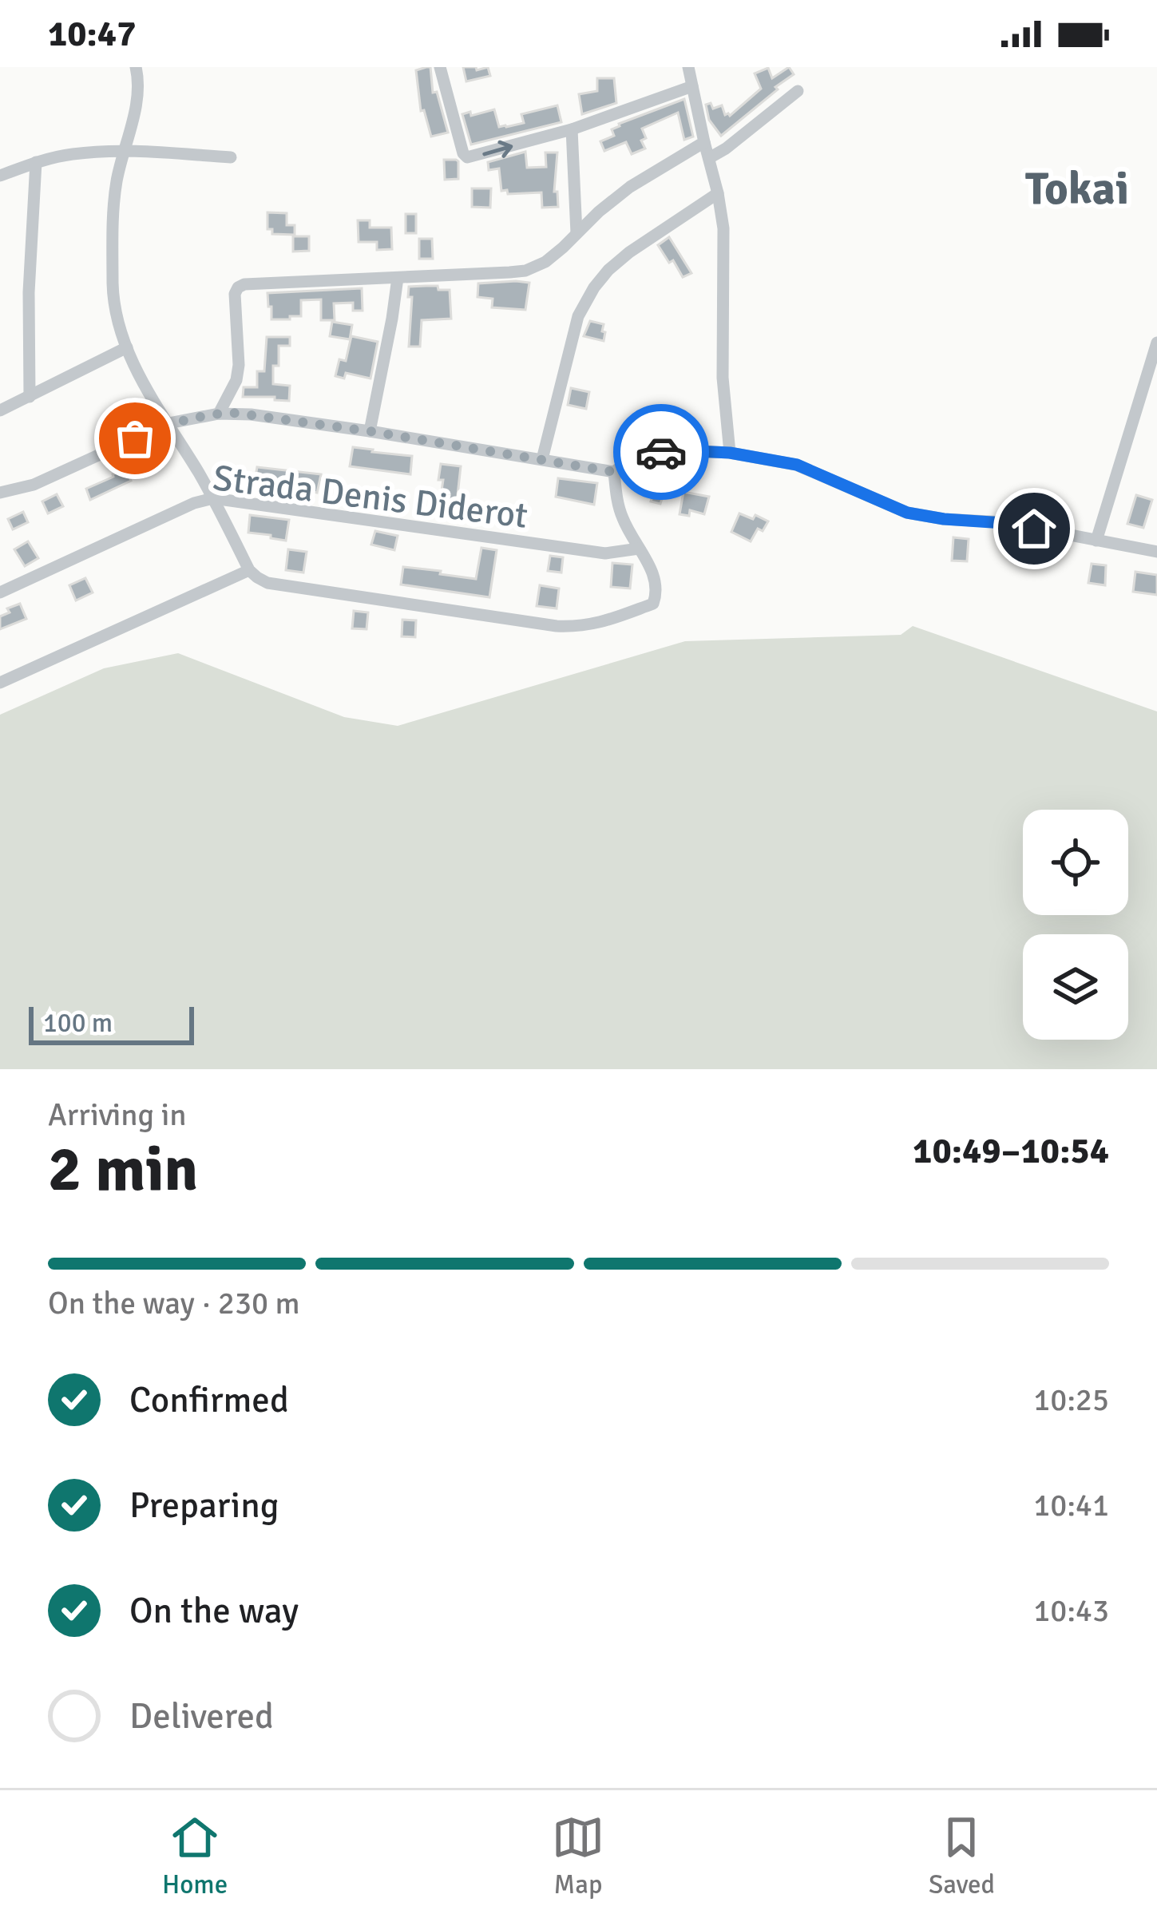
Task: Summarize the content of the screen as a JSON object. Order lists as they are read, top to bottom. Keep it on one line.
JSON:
{"streets":{"street":["Strada Denis Diderot"]},"districts":["Tokai"],"scale_bar":"100 m","page":{"status":"10:47","scale":"100 m","heading":["2 min","Arriving in","10:49–10:54"],"bar":"On the way · 230 m","list":[["Confirmed","10:25"],["Preparing","10:41"],["On the way","10:43"],"Delivered"],"tabs":["Home","Map","Saved"]}}
